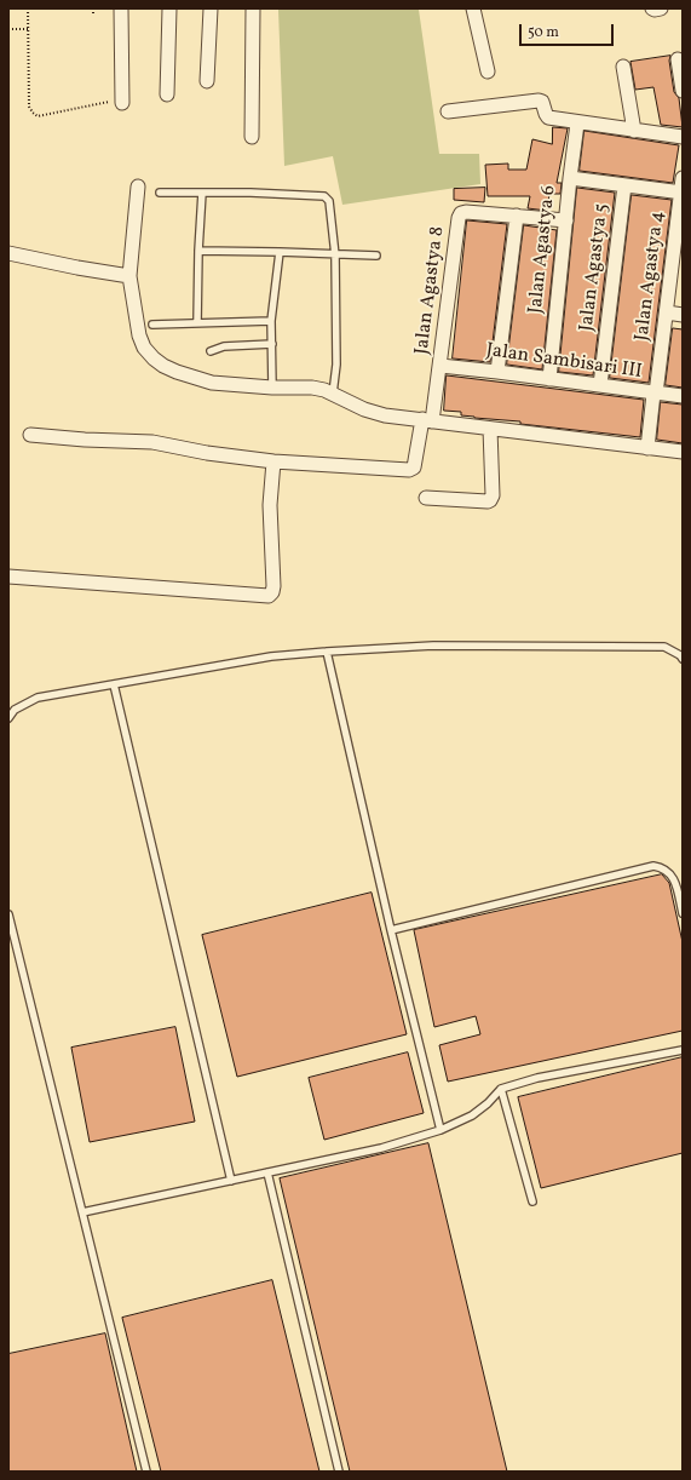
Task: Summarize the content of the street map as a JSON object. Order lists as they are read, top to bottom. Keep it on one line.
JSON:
{"streets":{"street":["Jalan Agastya 6","Jalan Agastya 5","Jalan Agastya 4","Jalan Agastya 8","Jalan Sambisari III"]},"crossings":[["Jalan Agastya 6","Jalan Agastya 8"],["Jalan Agastya 6","Jalan Sambisari III"],["Jalan Agastya 5","Jalan Sambisari III"],["Jalan Agastya 4","Jalan Sambisari III"],["Jalan Agastya 8","Jalan Sambisari III"]],"scale_bar":"50 m"}
